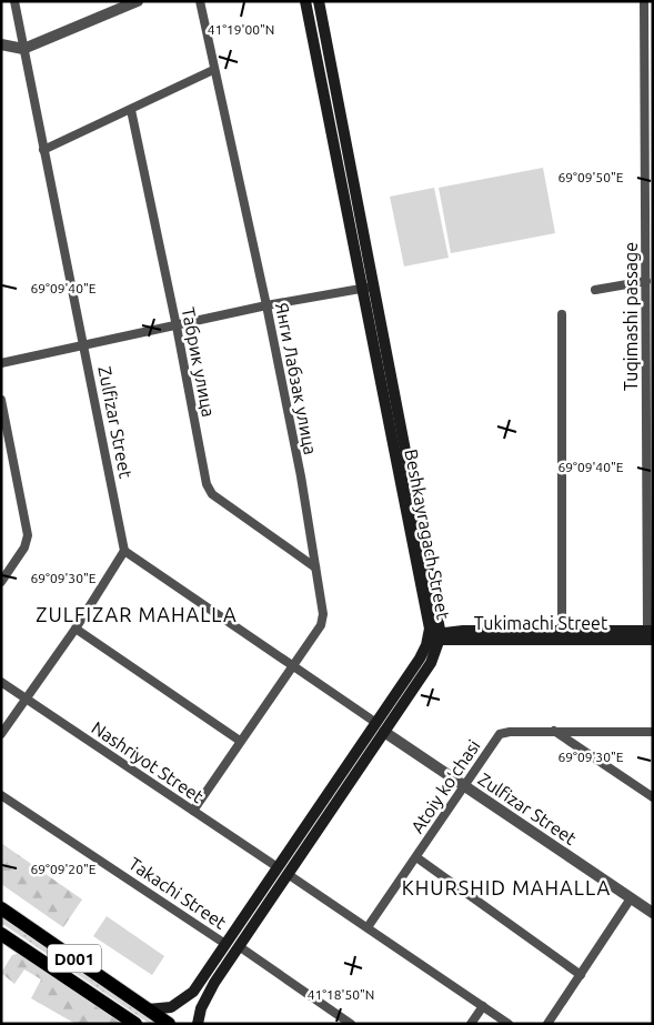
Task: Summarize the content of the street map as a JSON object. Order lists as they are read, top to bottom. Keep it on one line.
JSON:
{"streets":{"highway":["D001"],"main road":["Beshkayragach Street","Tukimachi Street"],"street":["Tuqimashi passage","Табрик улица","Янги Лабзак улица","Zulfizar Street","Nashriyot Street","Atoiy koʻchasi","Takachi Street"]},"crossings":[["Tuqimashi passage","Tukimachi Street"],["Табрик улица","Янги Лабзак улица"],["Янги Лабзак улица","Nashriyot Street"],["Zulfizar Street","Beshkayragach Street"],["Zulfizar Street","Atoiy koʻchasi"],["Beshkayragach Street","Tukimachi Street"],["Beshkayragach Street","Nashriyot Street"],["Beshkayragach Street","Takachi Street"],["Beshkayragach Street","D001"]],"districts":["ZULFIZAR MAHALLA","KHURSHID MAHALLA"],"coordinates":["41°19'00\"N","69°09'50\"E","69°09'40\"E","69°09'30\"E","69°09'20\"E","41°18'50\"N"]}
